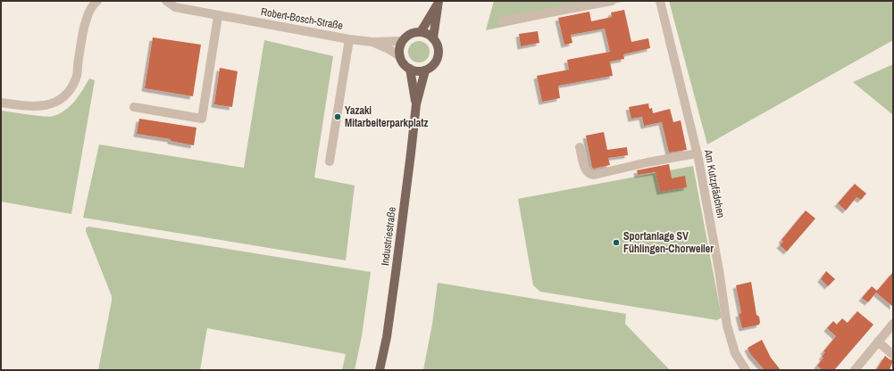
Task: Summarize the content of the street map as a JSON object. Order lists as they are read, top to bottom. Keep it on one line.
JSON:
{"streets":{"main road":["Industriestraße"],"street":["Robert-Bosch-Straße","Am Kutzpfädchen"]},"crossings":[["Robert-Bosch-Straße","Industriestraße"]],"places":["Yazaki Mitarbeiterparkplatz","Sportanlage SV Fühlingen-Chorweiler"]}
